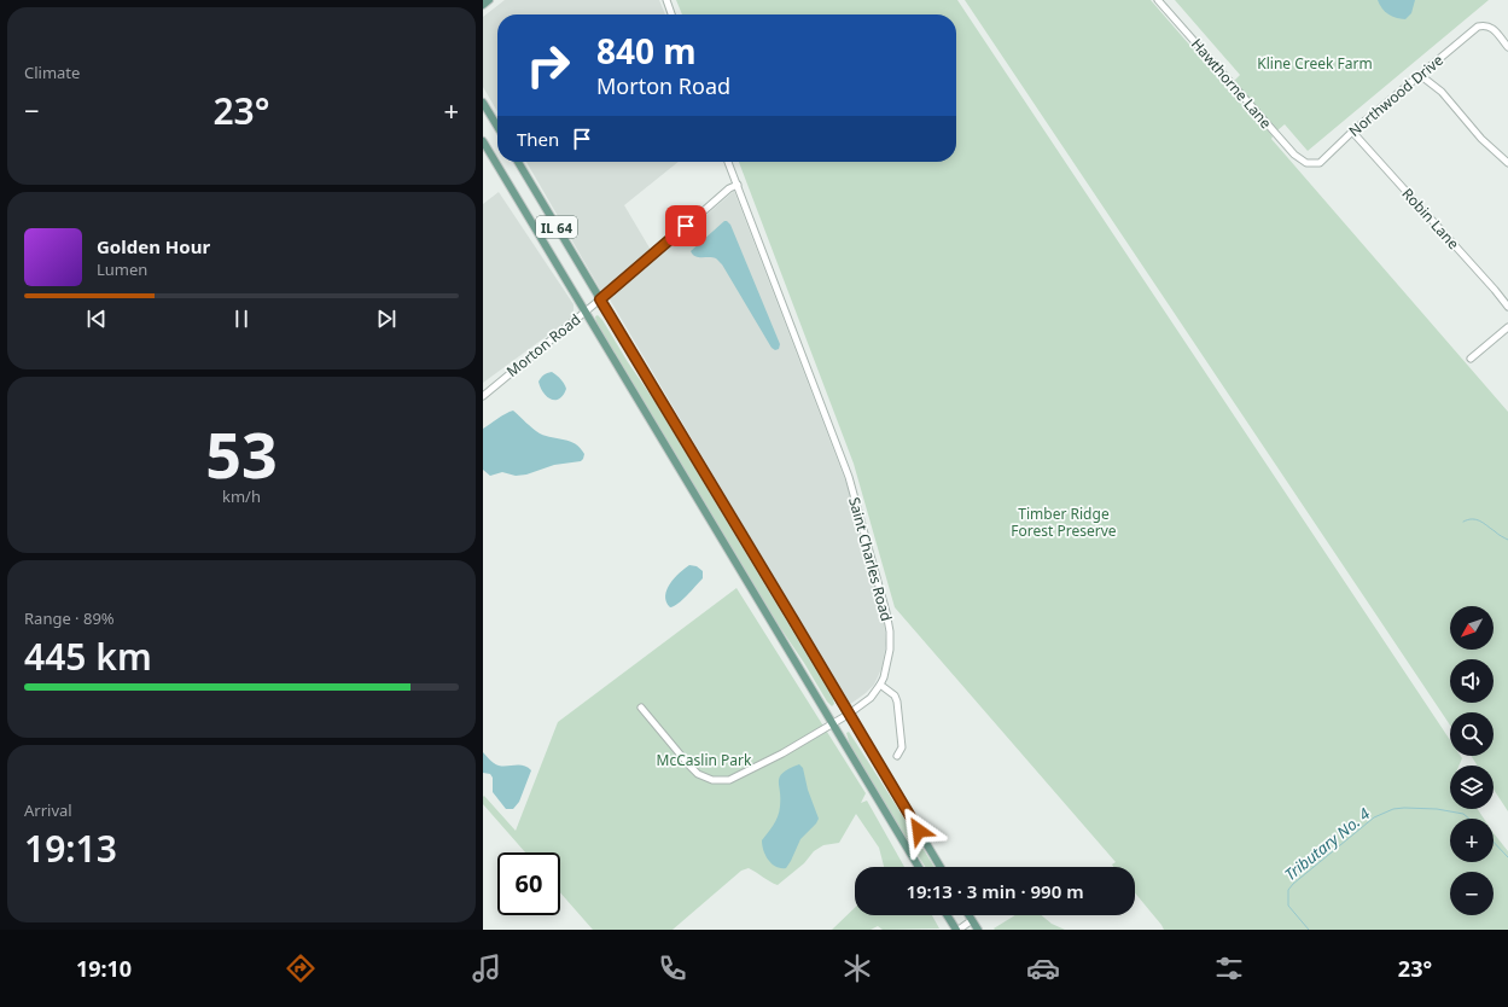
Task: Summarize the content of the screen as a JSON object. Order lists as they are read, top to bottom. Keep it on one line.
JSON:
{"streets":{"main road":["IL 64"],"street":["Hawthorne Lane","Northwood Drive","Robin Lane","Morton Road","Saint Charles Road"]},"crossings":[["Hawthorne Lane","Northwood Drive"],["Northwood Drive","Robin Lane"],["IL 64","Morton Road"],["IL 64","Saint Charles Road"],["Morton Road","Saint Charles Road"]],"water":["Tributary No. 4"],"parks":["Kline Creek Farm","Timber Ridge Forest Preserve","McCaslin Park"],"north":"bottom left","page":{"tile":["Climate",["53","km/h"],["Range · 89%","445 km"],["Arrival","19:13"]],"turn":["840 m","Morton Road"],"heat":["−","23°","+"],"then":"Then","song":["Golden Hour","Lumen"],"map_buttons":["+","−"],"limit":"60","trip":"19:13 · 3 min · 990 m","tabs":["19:10","23°"]}}
